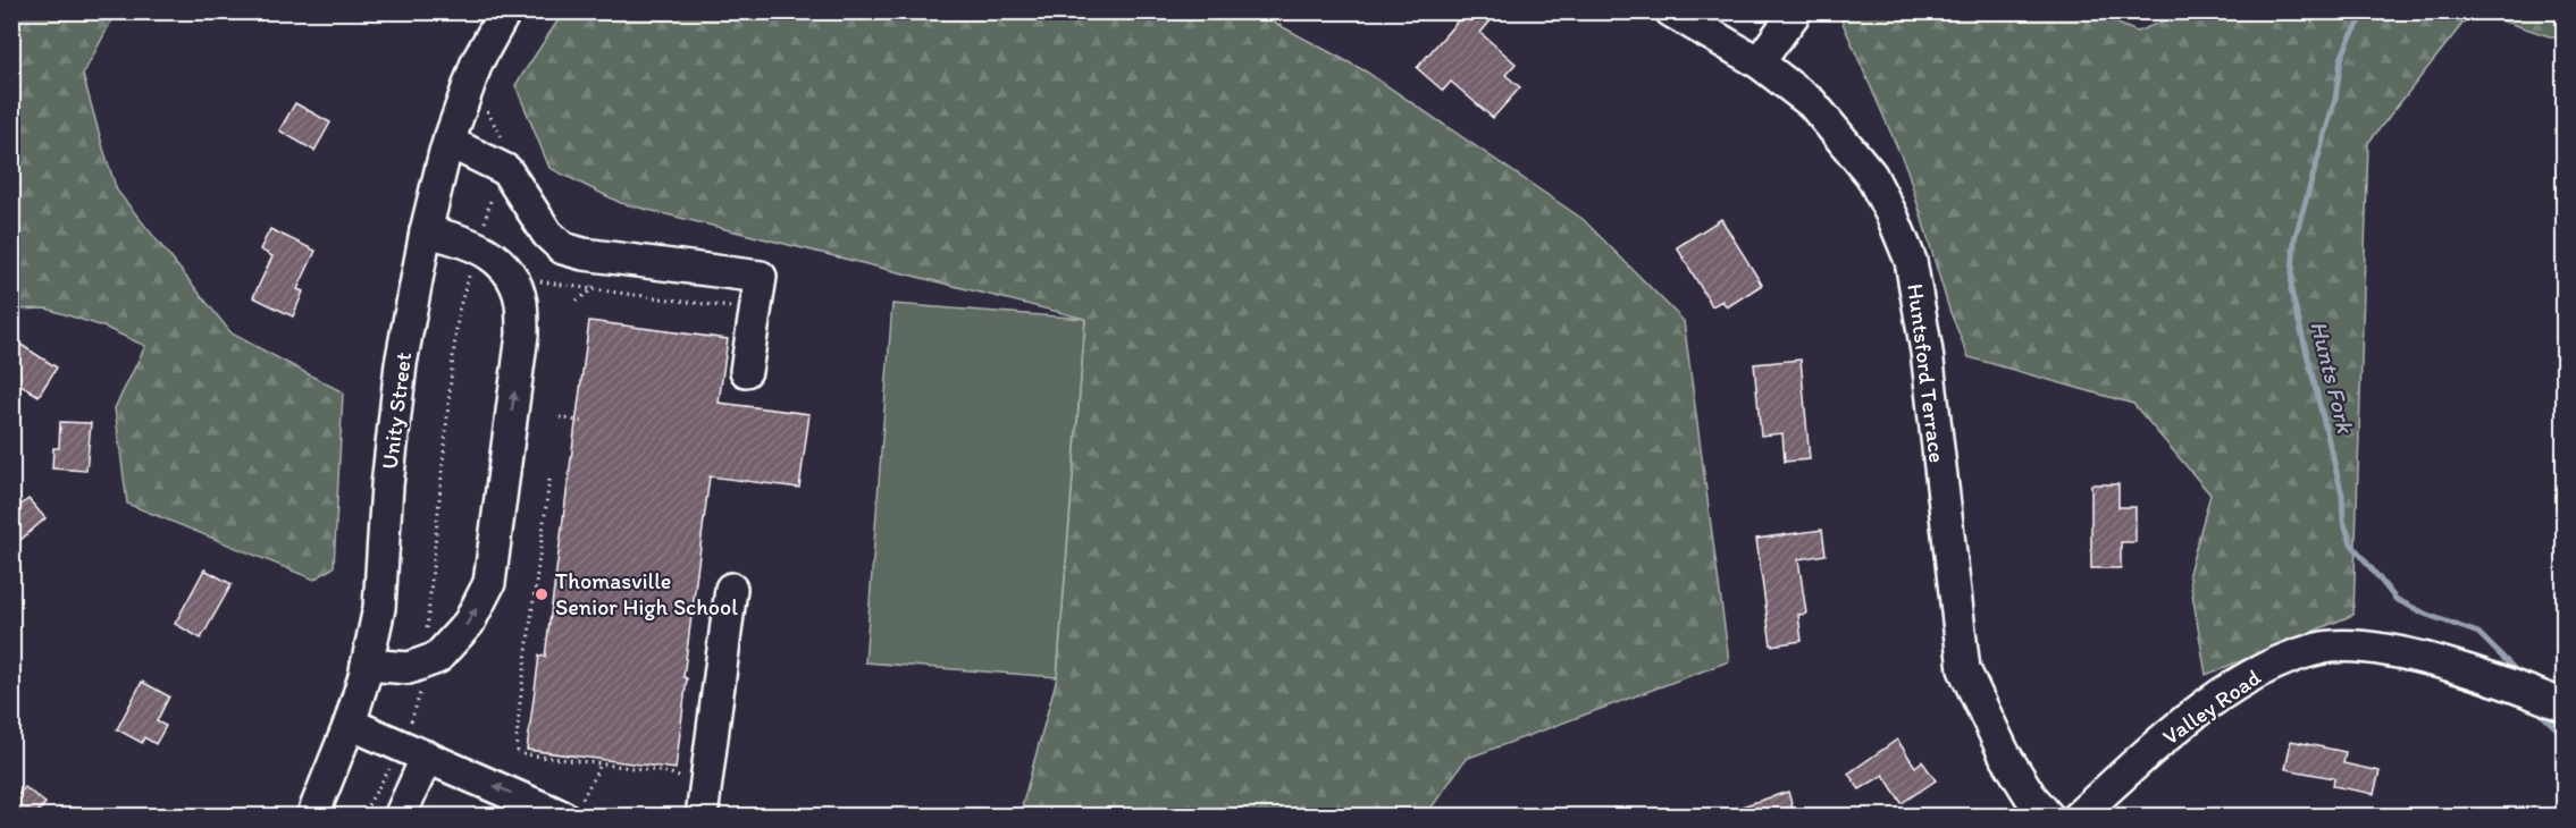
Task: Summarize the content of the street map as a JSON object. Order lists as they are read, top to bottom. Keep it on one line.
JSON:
{"streets":{"street":["Huntsford Terrace","Unity Street","Valley Road"]},"water":["Hunts Fork"],"places":["Thomasville Senior High School"]}
